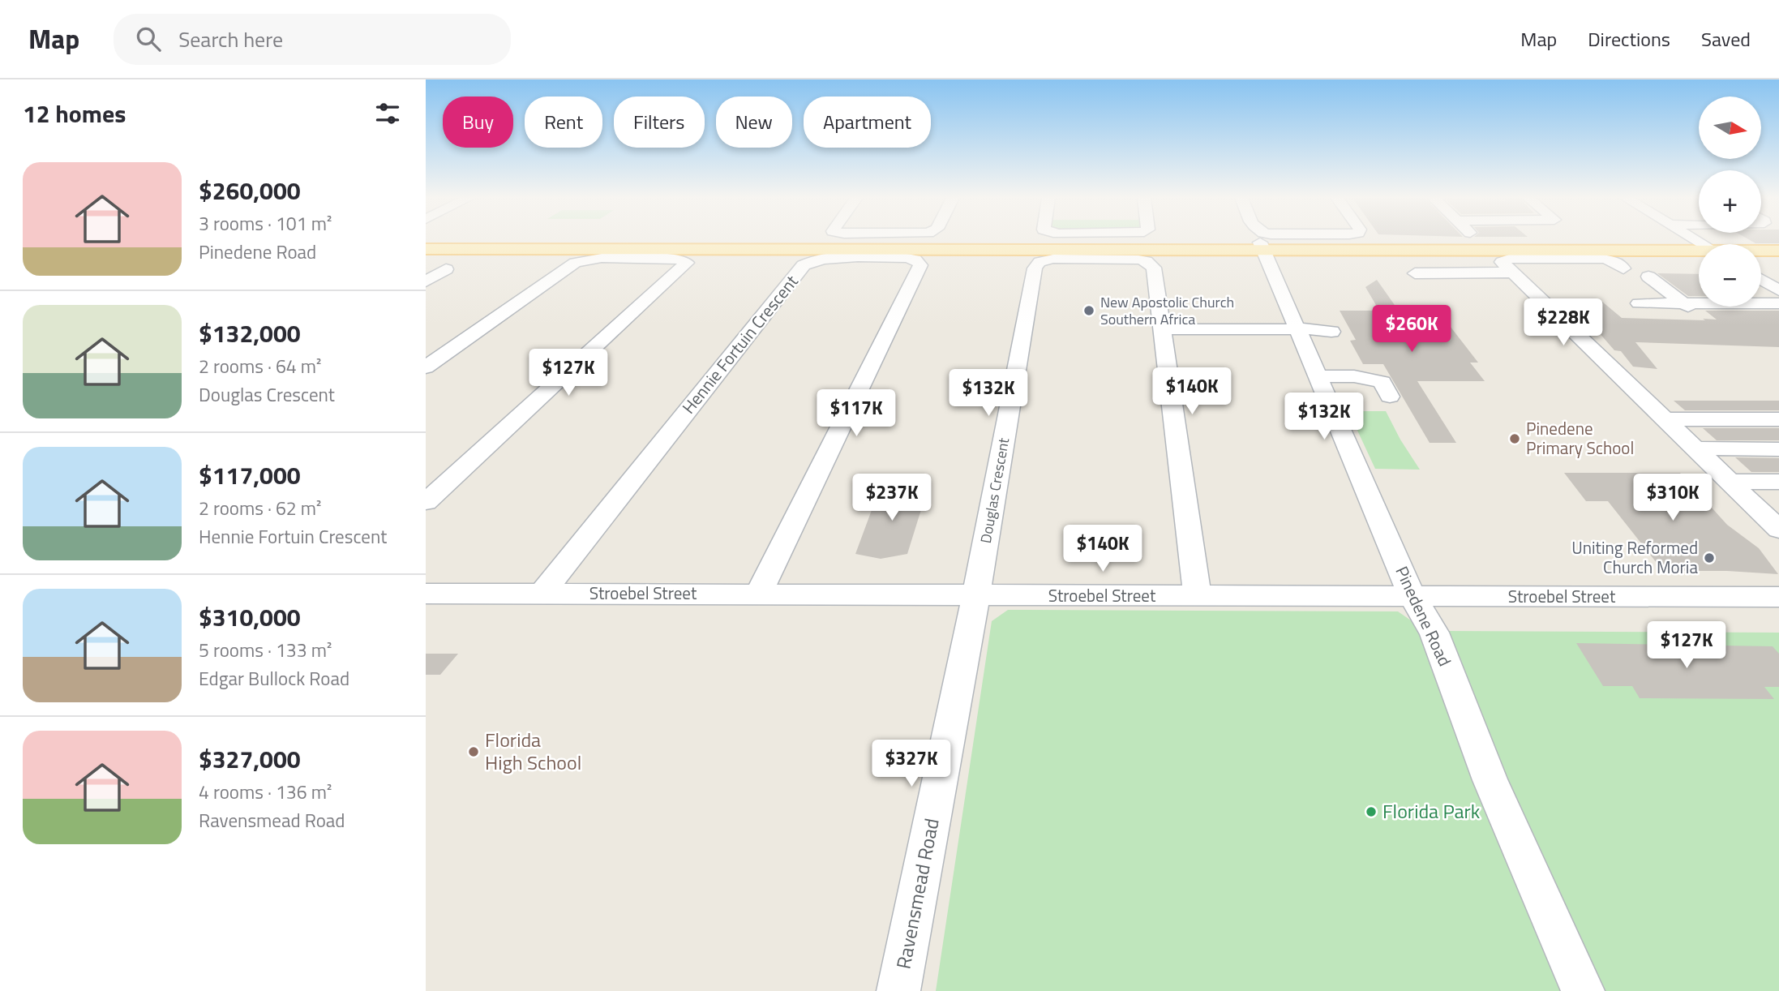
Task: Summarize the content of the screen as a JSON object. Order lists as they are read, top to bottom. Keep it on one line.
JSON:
{"streets":{"street":["Hennie Fortuin Crescent","Douglas Crescent","Stroebel Street","Pinedene Road","Ravensmead Road"]},"crossings":[["Hennie Fortuin Crescent","Stroebel Street"],["Douglas Crescent","Stroebel Street"],["Douglas Crescent","Ravensmead Road"],["Stroebel Street","Pinedene Road"],["Stroebel Street","Ravensmead Road"]],"places":["New Apostolic Church Southern Africa","Pinedene Primary School","Uniting Reformed Church Moria","Florida High School","Florida Park"],"north":"right","page":{"header":"Map","search":"Search here","nav":["Map","Directions","Saved"],"heading":"12 homes","map_buttons":["+","−"],"chip":["Buy","Rent","Filters","New","Apartment"],"list":[{"name":"$260,000","note":"3 rooms · 101 m² · Pinedene Road"},{"name":"$132,000","note":"2 rooms · 64 m² · Douglas Crescent"},{"name":"$117,000","note":"2 rooms · 62 m² · Hennie Fortuin Crescent"},{"name":"$310,000","note":"5 rooms · 133 m² · Edgar Bullock Road"},{"name":"$327,000","note":"4 rooms · 136 m² · Ravensmead Road"}],"price":["$228K","$260K","$127K","$140K","$132K","$117K","$132K","$237K","$310K","$140K","$127K","$327K"]}}
